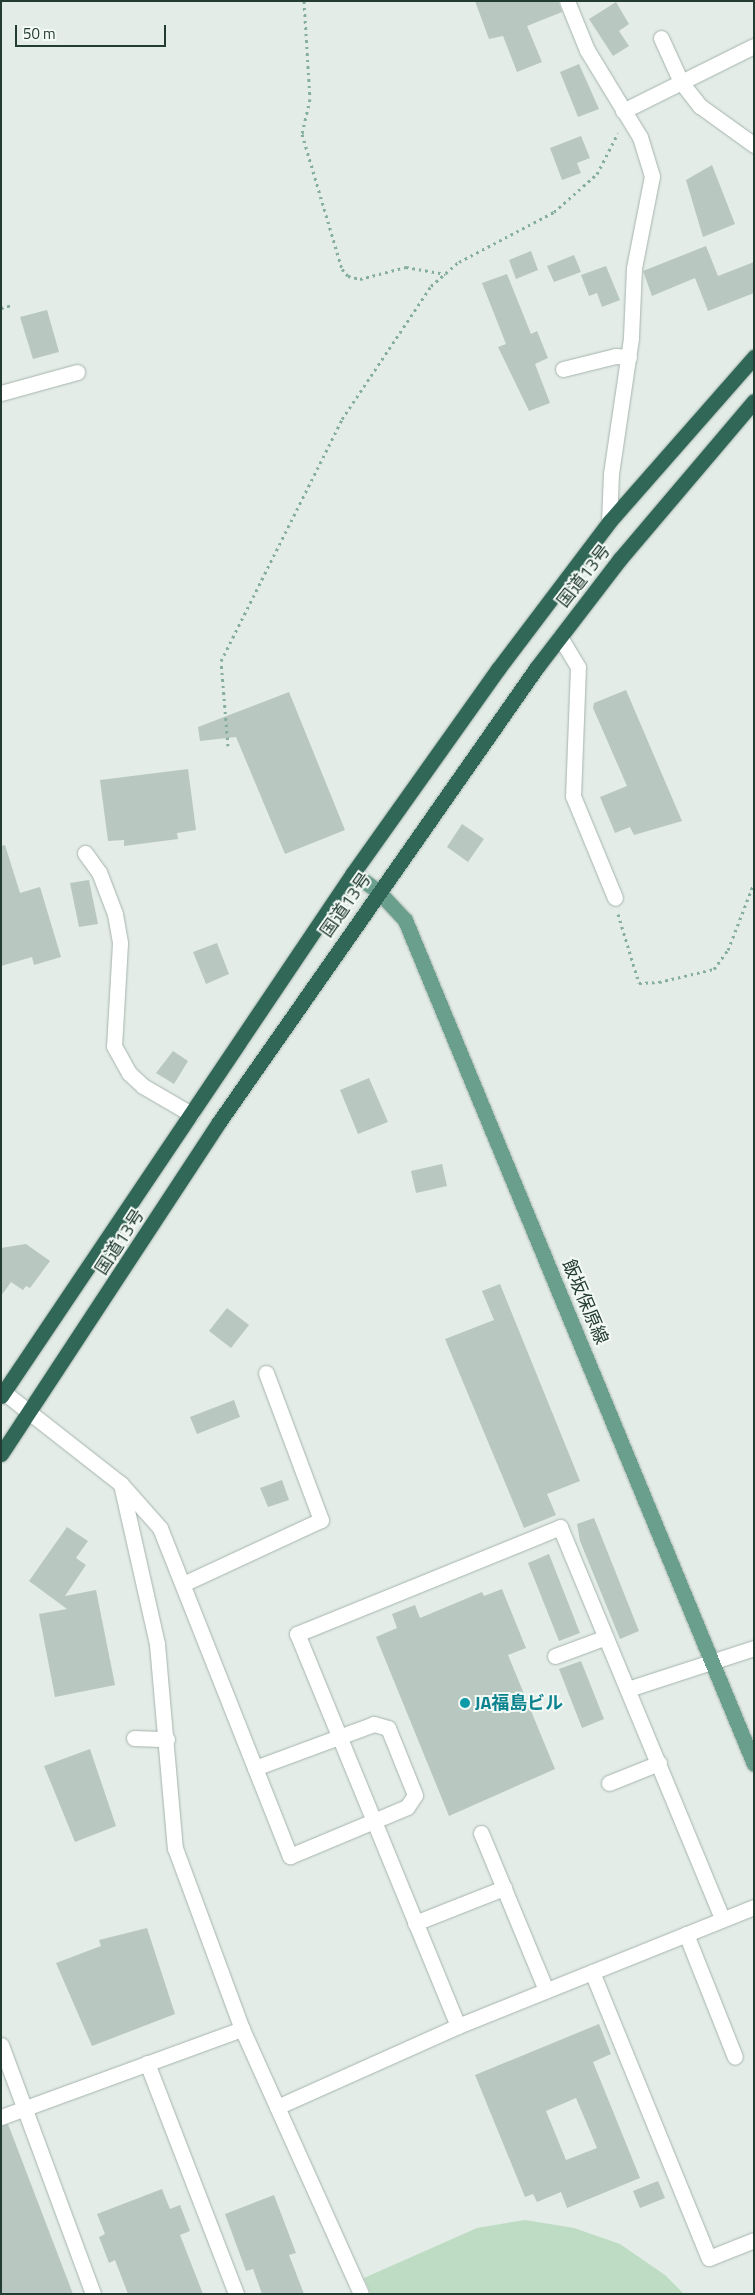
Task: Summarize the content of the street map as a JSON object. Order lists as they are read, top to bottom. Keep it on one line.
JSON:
{"streets":{"highway":["国道13号"],"main road":["飯坂保原線"]},"crossings":[["国道13号","飯坂保原線"]],"places":["JA福島ビル"],"scale_bar":"50 m"}
